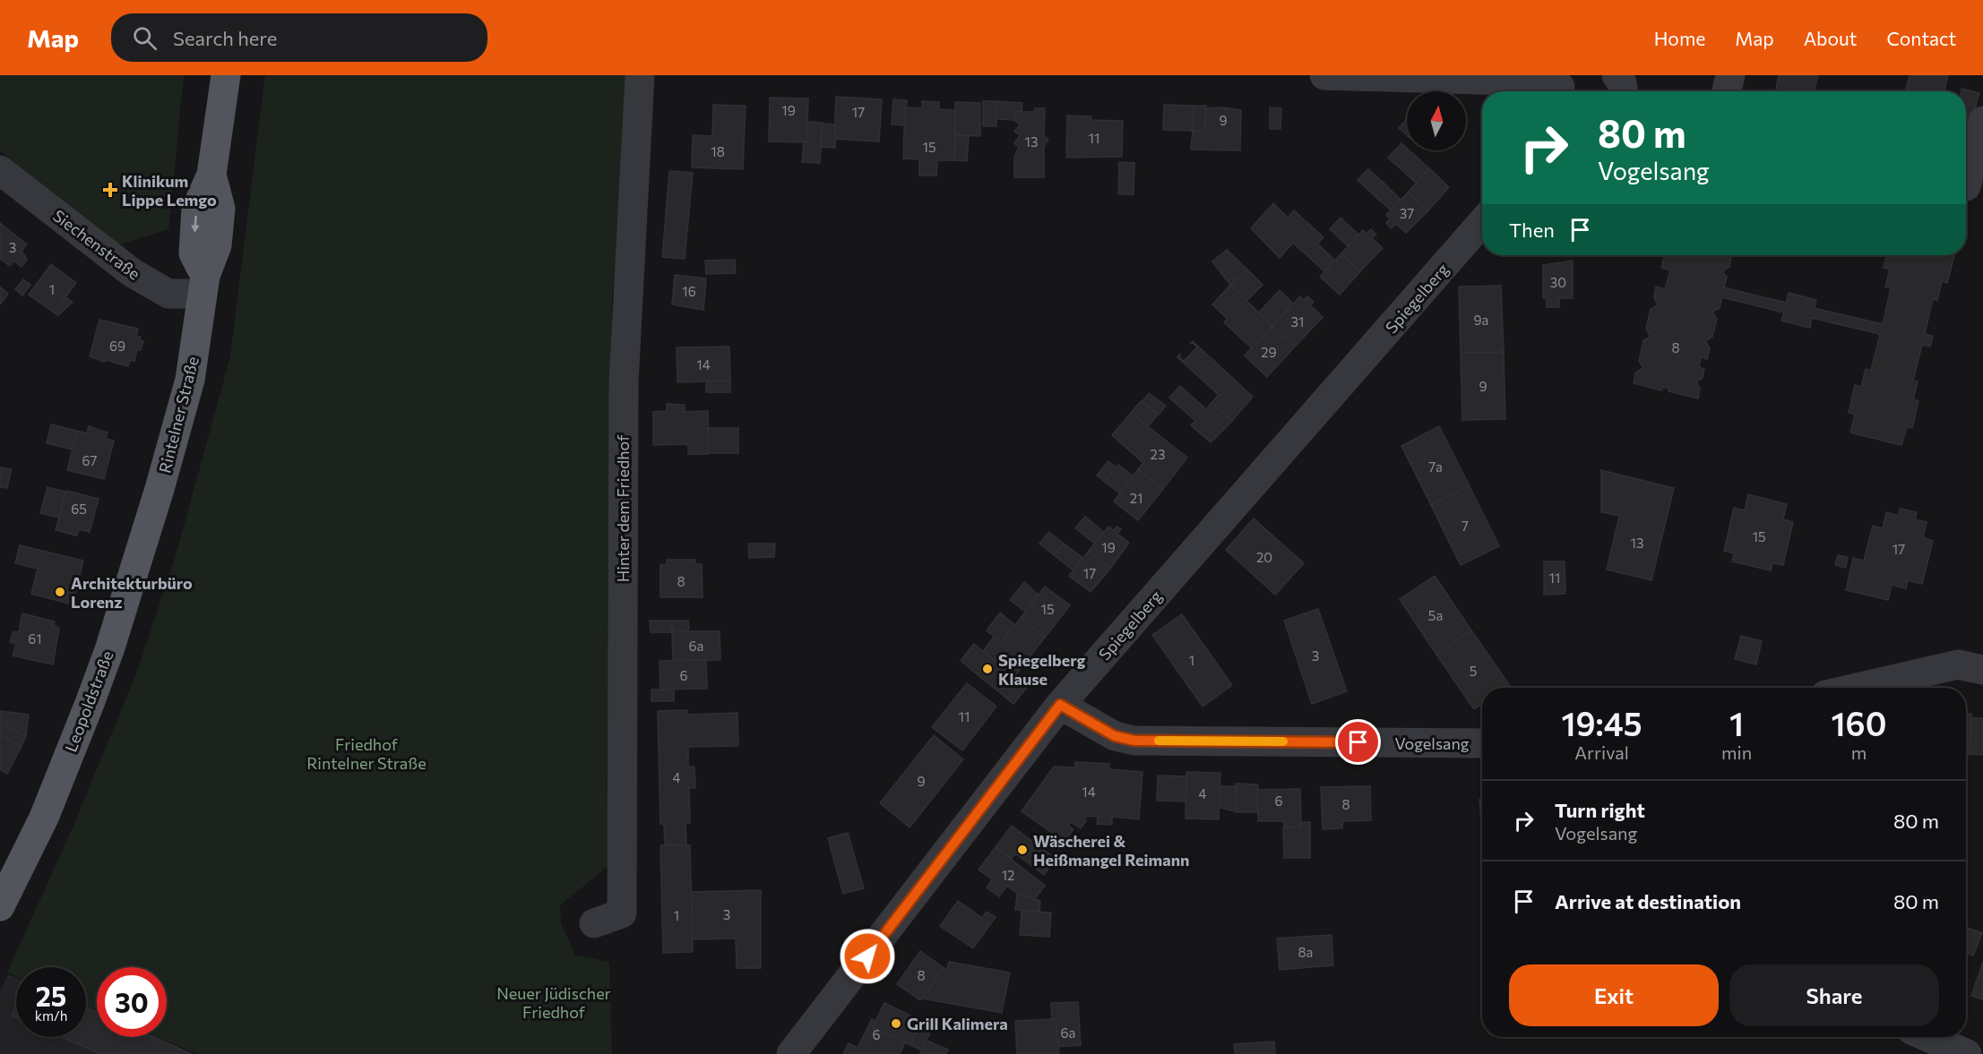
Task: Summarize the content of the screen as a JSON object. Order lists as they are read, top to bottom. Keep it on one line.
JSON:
{"streets":{"main road":["Rintelner Straße","Leopoldstraße"],"street":["Siechenstraße","Spiegelberg","Hinter dem Friedhof","Vogelsang"]},"crossings":[["Siechenstraße","Rintelner Straße"],["Spiegelberg","Vogelsang"],["Rintelner Straße","Leopoldstraße"]],"parks":["Friedhof Rintelner Straße","Neuer Jüdischer Friedhof"],"places":{"health":["Klinikum Lippe Lemgo"],"other":["Architekturbüro Lorenz","Spiegelberg Klause","Wäscherei & Heißmangel Reimann","Grill Kalimera"]},"house_numbers":["19","17","9","11","13","15","18","37","3","30","1","16","9a","31","69","8","29","14","9","23","67","7a","21","65","7","15","13","19","17","20","17","11","8","15","5a","61","6a","3","1","5","6","11","4","9","14","4","6","8","12","3","1","8a","8","6a","6"],"north":"top","page":{"header":"Map","search":"Search here","nav":["Home","Map","About","Contact"],"turn":["80 m","Vogelsang"],"then":"Then","eta":["19:45","Arrival","1","min","160","m"],"list":[{"name":"Turn right","note":"Vogelsang","value":"80 m"},{"name":"Arrive at destination","value":"80 m"}],"buttons":["Exit","Share"],"speed":"25 km/h","limit":"30"}}
